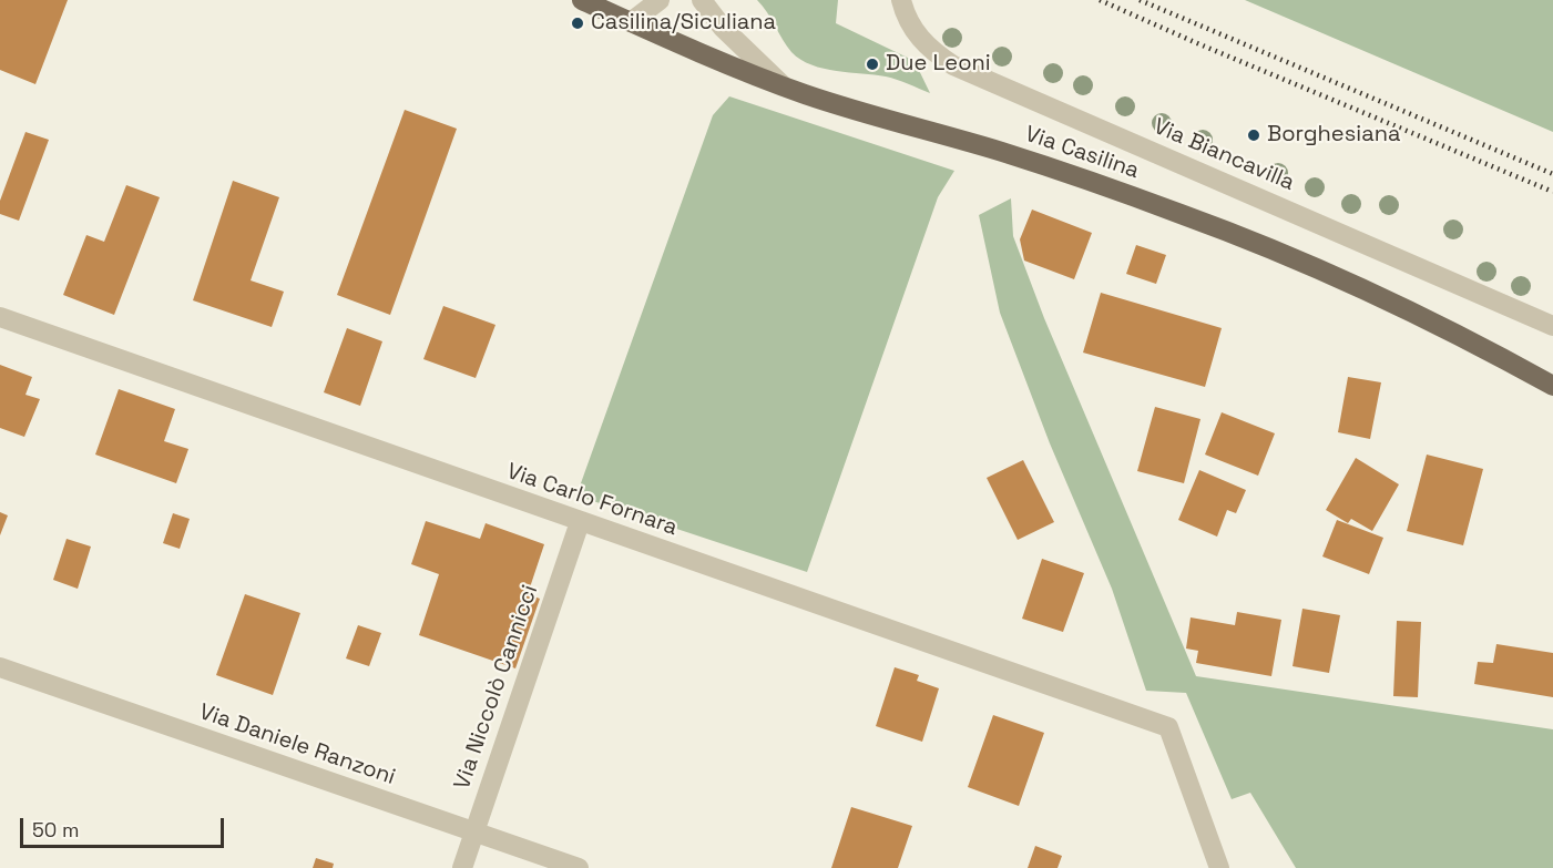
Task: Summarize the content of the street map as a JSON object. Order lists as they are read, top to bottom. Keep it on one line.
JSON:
{"streets":{"main road":["Via Casilina"],"street":["Via Biancavilla","Via Carlo Fornara","Via Niccolò Cannicci","Via Daniele Ranzoni"]},"crossings":[["Via Carlo Fornara","Via Niccolò Cannicci"],["Via Niccolò Cannicci","Via Daniele Ranzoni"]],"places":["Casilina/Siculiana","Due Leoni","Borghesiana"],"scale_bar":"50 m"}
